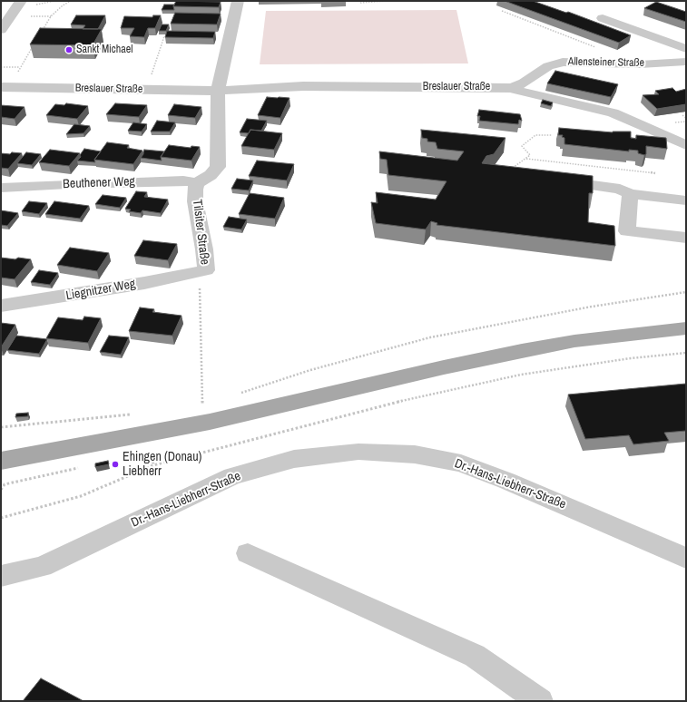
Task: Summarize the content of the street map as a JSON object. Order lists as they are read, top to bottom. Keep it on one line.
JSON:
{"streets":{"street":["Allensteiner Straße","Breslauer Straße","Beuthener Weg","Tilsiter Straße","Liegnitzer Weg","Dr.-Hans-Liebherr-Straße"]},"crossings":[["Allensteiner Straße","Breslauer Straße"],["Breslauer Straße","Tilsiter Straße"],["Beuthener Weg","Tilsiter Straße"],["Tilsiter Straße","Liegnitzer Weg"]],"places":["Sankt Michael","Ehingen (Donau) Liebherr"]}
